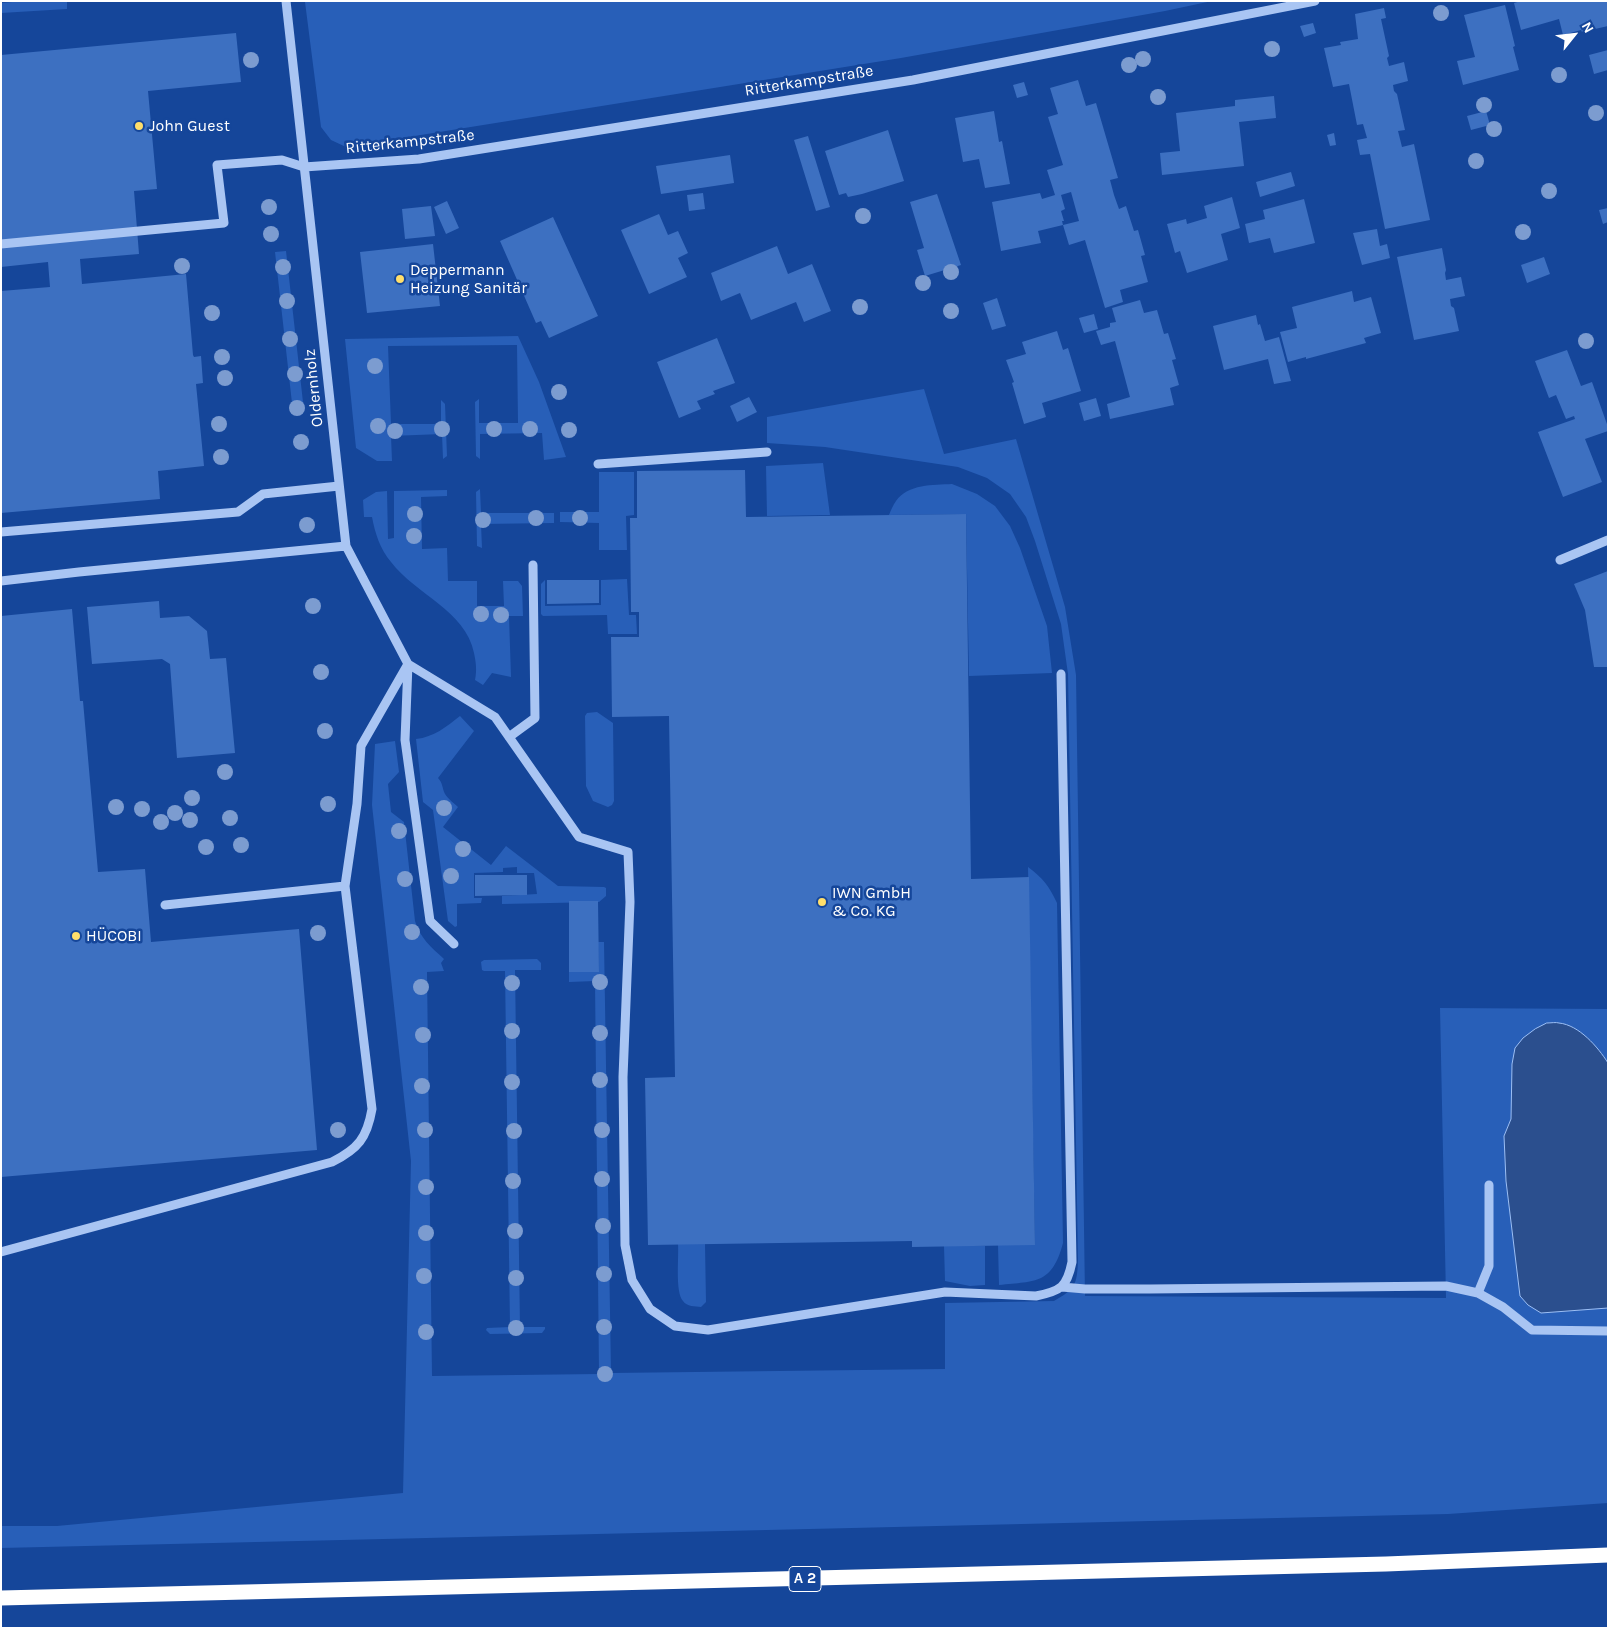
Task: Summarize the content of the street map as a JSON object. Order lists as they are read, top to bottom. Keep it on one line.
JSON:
{"streets":{"highway":["A 2"],"street":["Ritterkampstraße","Oldernholz"]},"crossings":[["Ritterkampstraße","Oldernholz"]],"places":["John Guest","Deppermann Heizung Sanitär","IWN GmbH & Co. KG","HÜCOBI"],"north":"top right"}
